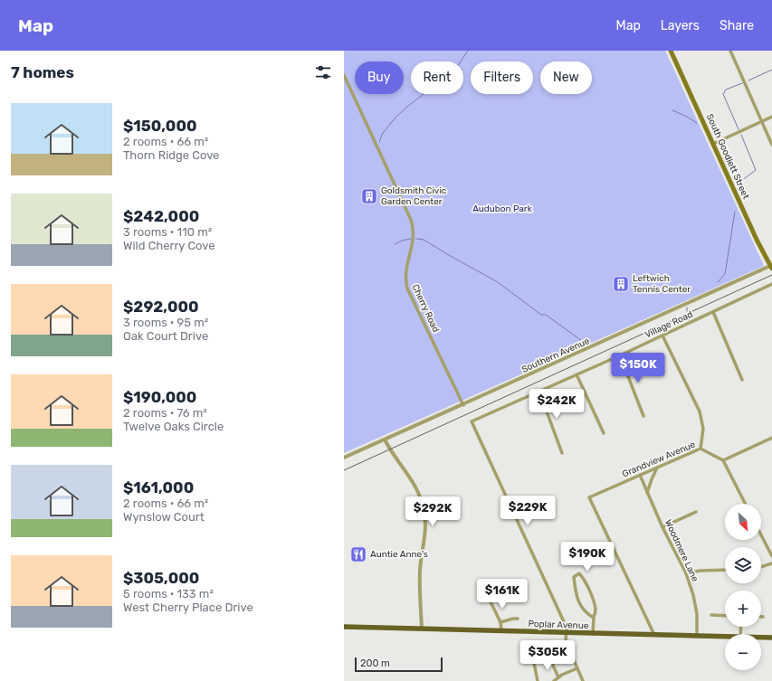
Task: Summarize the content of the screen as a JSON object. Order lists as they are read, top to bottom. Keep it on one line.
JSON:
{"streets":{"main road":["South Goodlett Street","Poplar Avenue"],"street":["Cherry Road","Village Road","Southern Avenue","Grandview Avenue","Woodmere Lane"]},"crossings":[["South Goodlett Street","Southern Avenue"],["Cherry Road","Southern Avenue"],["Village Road","Poplar Avenue"],["Grandview Avenue","Woodmere Lane"],["Grandview Avenue","Poplar Avenue"],["Woodmere Lane","Poplar Avenue"]],"parks":["Audubon Park"],"places":{"building":["Goldsmith Civic Garden Center","Leftwich Tennis Center"],"restaurant":["Auntie Anne's"]},"scale_bar":"200 m","north":"bottom right","page":{"header":"Map","nav":["Map","Layers","Share"],"heading":"7 homes","chip":["Buy","Rent","Filters","New"],"list":[{"name":"$150,000","note":"2 rooms · 66 m² · Thorn Ridge Cove"},{"name":"$242,000","note":"3 rooms · 110 m² · Wild Cherry Cove"},{"name":"$292,000","note":"3 rooms · 95 m² · Oak Court Drive"},{"name":"$190,000","note":"2 rooms · 76 m² · Twelve Oaks Circle"},{"name":"$161,000","note":"2 rooms · 66 m² · Wynslow Court"},{"name":"$305,000","note":"5 rooms · 133 m² · West Cherry Place Drive"}],"price":["$150K","$242K","$229K","$292K","$190K","$161K","$305K"],"map_buttons":["+","−"],"scale":"200 m"}}
